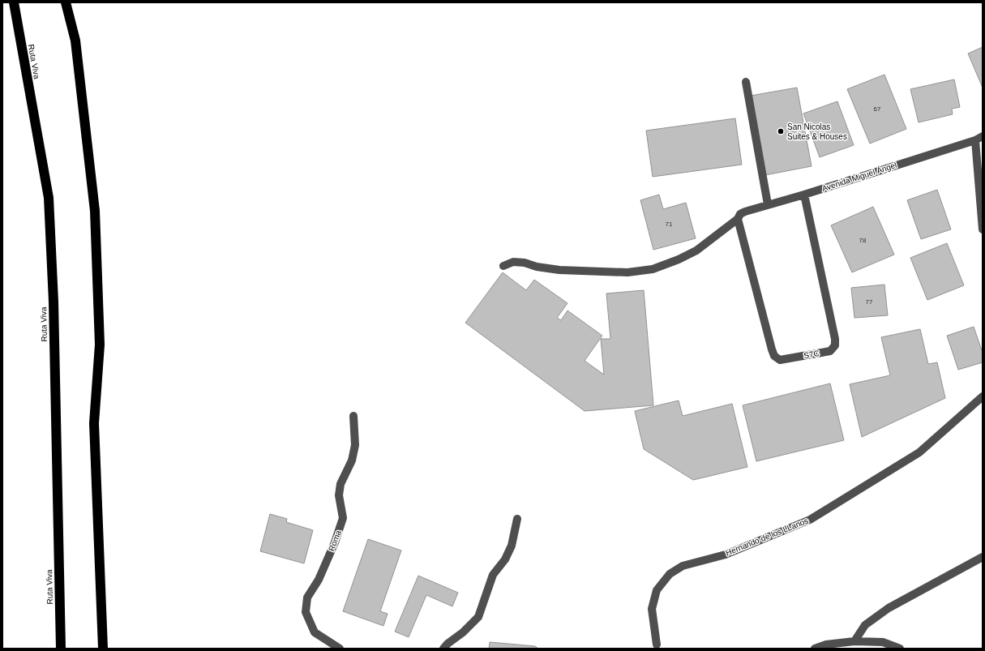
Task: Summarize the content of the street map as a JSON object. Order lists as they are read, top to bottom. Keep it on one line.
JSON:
{"streets":{"highway":["Ruta Viva"],"street":["Avenida Miguel Ángel","S7C","Hernando de los LLanos","Roma"]},"crossings":[["Avenida Miguel Ángel","S7C"]],"places":["San Nicolas Suites & Houses"],"house_numbers":["67","71","78","77"]}
